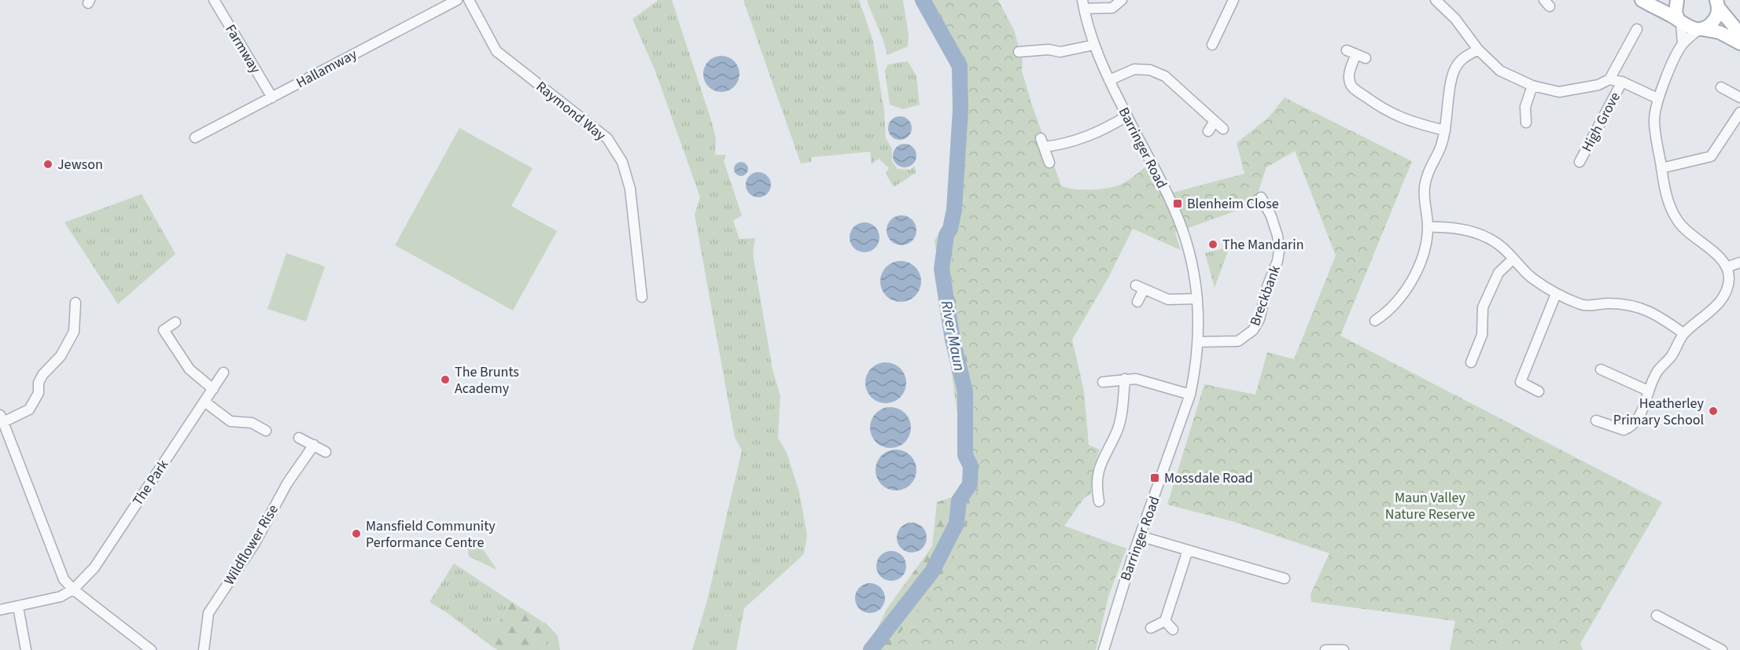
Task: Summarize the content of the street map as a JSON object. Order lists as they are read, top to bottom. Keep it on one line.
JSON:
{"streets":{"street":["Farmway","Hallamway","Raymond Way","High Grove","Barringer Road","Breckbank","The Park","Wildflower Rise"]},"crossings":[["Farmway","Hallamway"],["Barringer Road","Breckbank"]],"water":["River Maun"],"parks":["Maun Valley Nature Reserve"],"places":{"other":["Jewson","The Mandarin","The Brunts Academy","Heatherley Primary School","Mansfield Community Performance Centre"],"transit":["Blenheim Close","Mossdale Road"]}}
